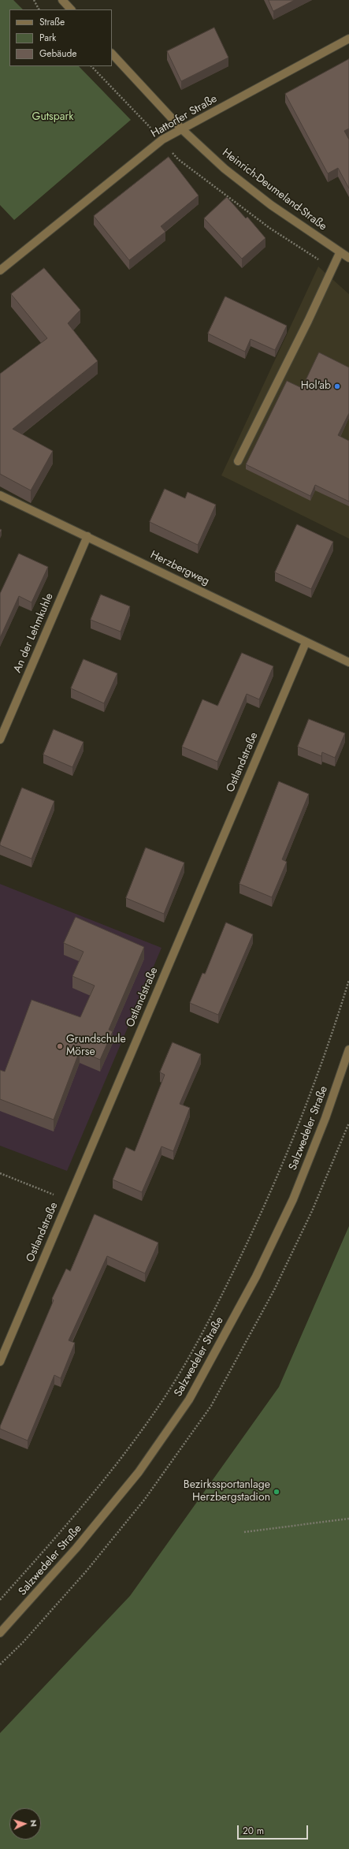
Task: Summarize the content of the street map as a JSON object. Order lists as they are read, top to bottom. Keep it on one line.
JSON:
{"streets":{"street":["Hattorfer Straße","Heinrich-Deumeland-Straße","Herzbergweg","An der Lehmkuhle","Ostlandstraße","Salzwedeler Straße"]},"crossings":[["Hattorfer Straße","Heinrich-Deumeland-Straße"],["Herzbergweg","An der Lehmkuhle"],["Herzbergweg","Ostlandstraße"]],"parks":["Gutspark"],"places":["Hol'ab","Grundschule Mörse","Bezirkssportanlage Herzbergstadion"],"legend":["Straße","Park","Gebäude"],"scale_bar":"20 m","north":"right"}
